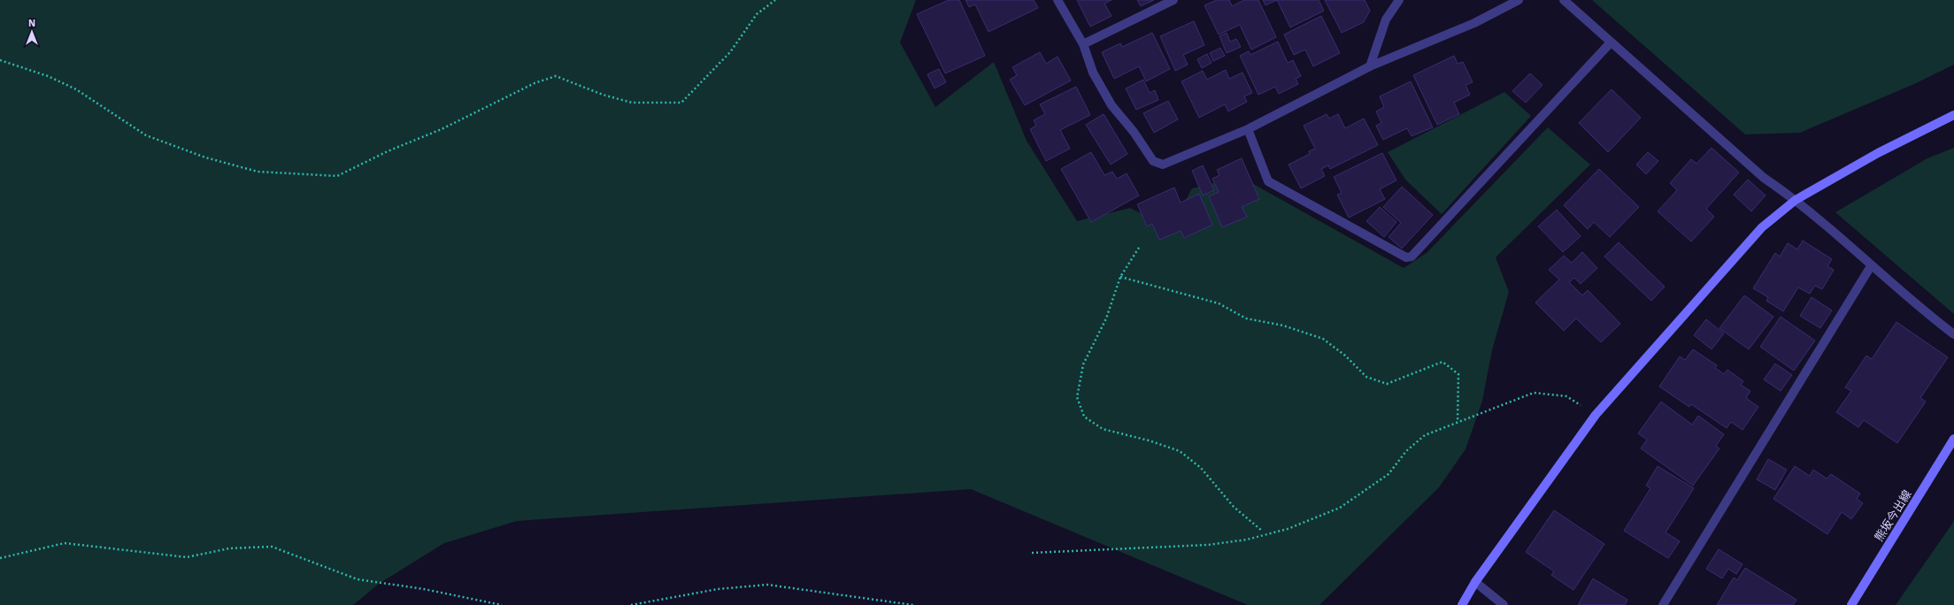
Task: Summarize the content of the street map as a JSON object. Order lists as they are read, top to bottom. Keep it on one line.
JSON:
{"streets":{"street":["熊坂今出線"]},"north":"top"}
